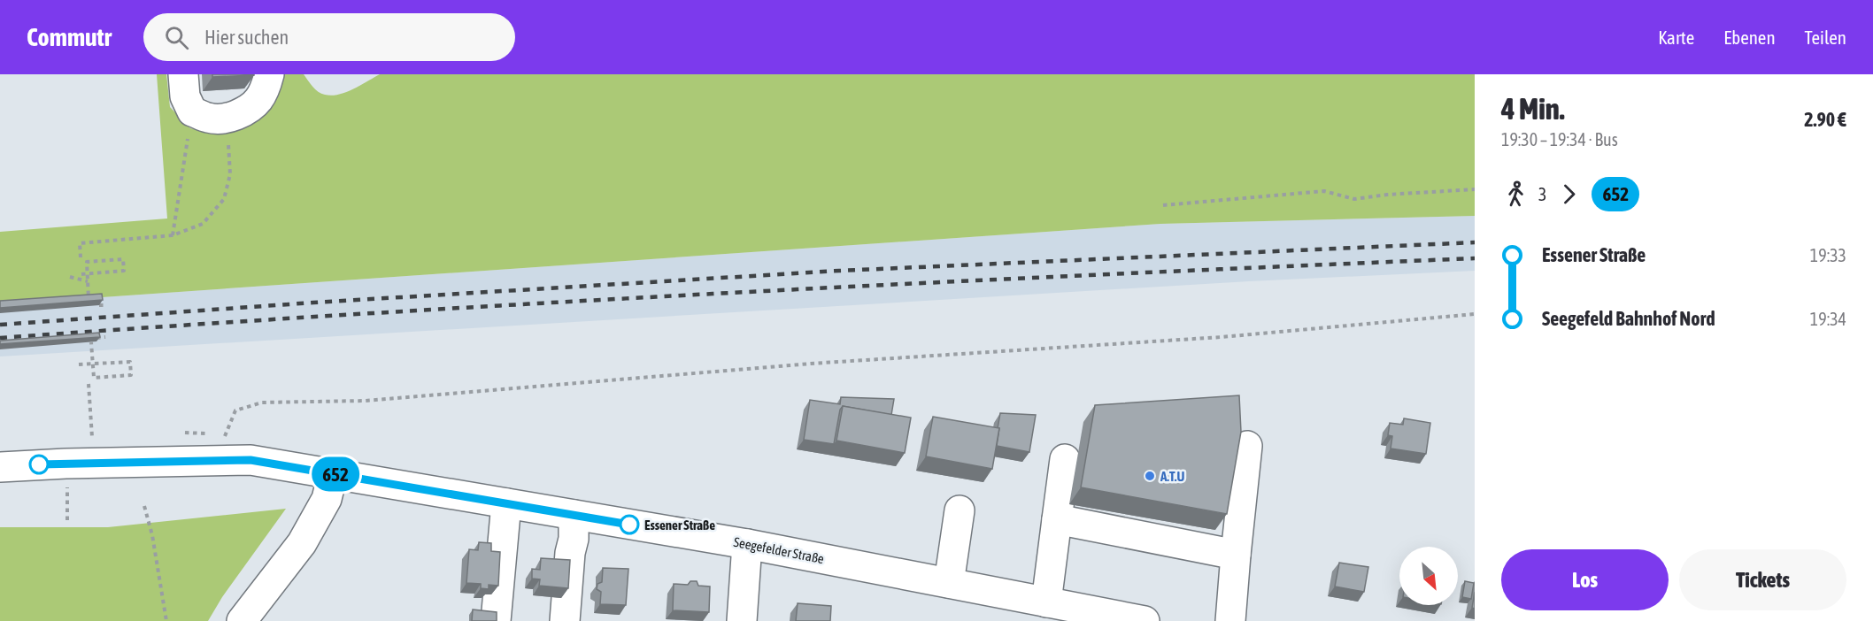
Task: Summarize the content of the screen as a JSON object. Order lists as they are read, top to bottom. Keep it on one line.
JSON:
{"streets":{"street":["Seegefelder Straße"]},"places":["A.T.U","Essener Straße"],"lines":["bus line 652"],"north":"bottom right","page":{"header":"Commutr","search":"Hier suchen","nav":["Karte","Ebenen","Teilen"],"on_map":"652","heading":["4 Min.","19:30 – 19:34 · Bus","2.90 €"],"legs":["3","652"],"list":[{"name":"Essener Straße","value":"19:33"},{"name":"Seegefeld Bahnhof Nord","value":"19:34"}],"buttons":["Los","Tickets"]}}
